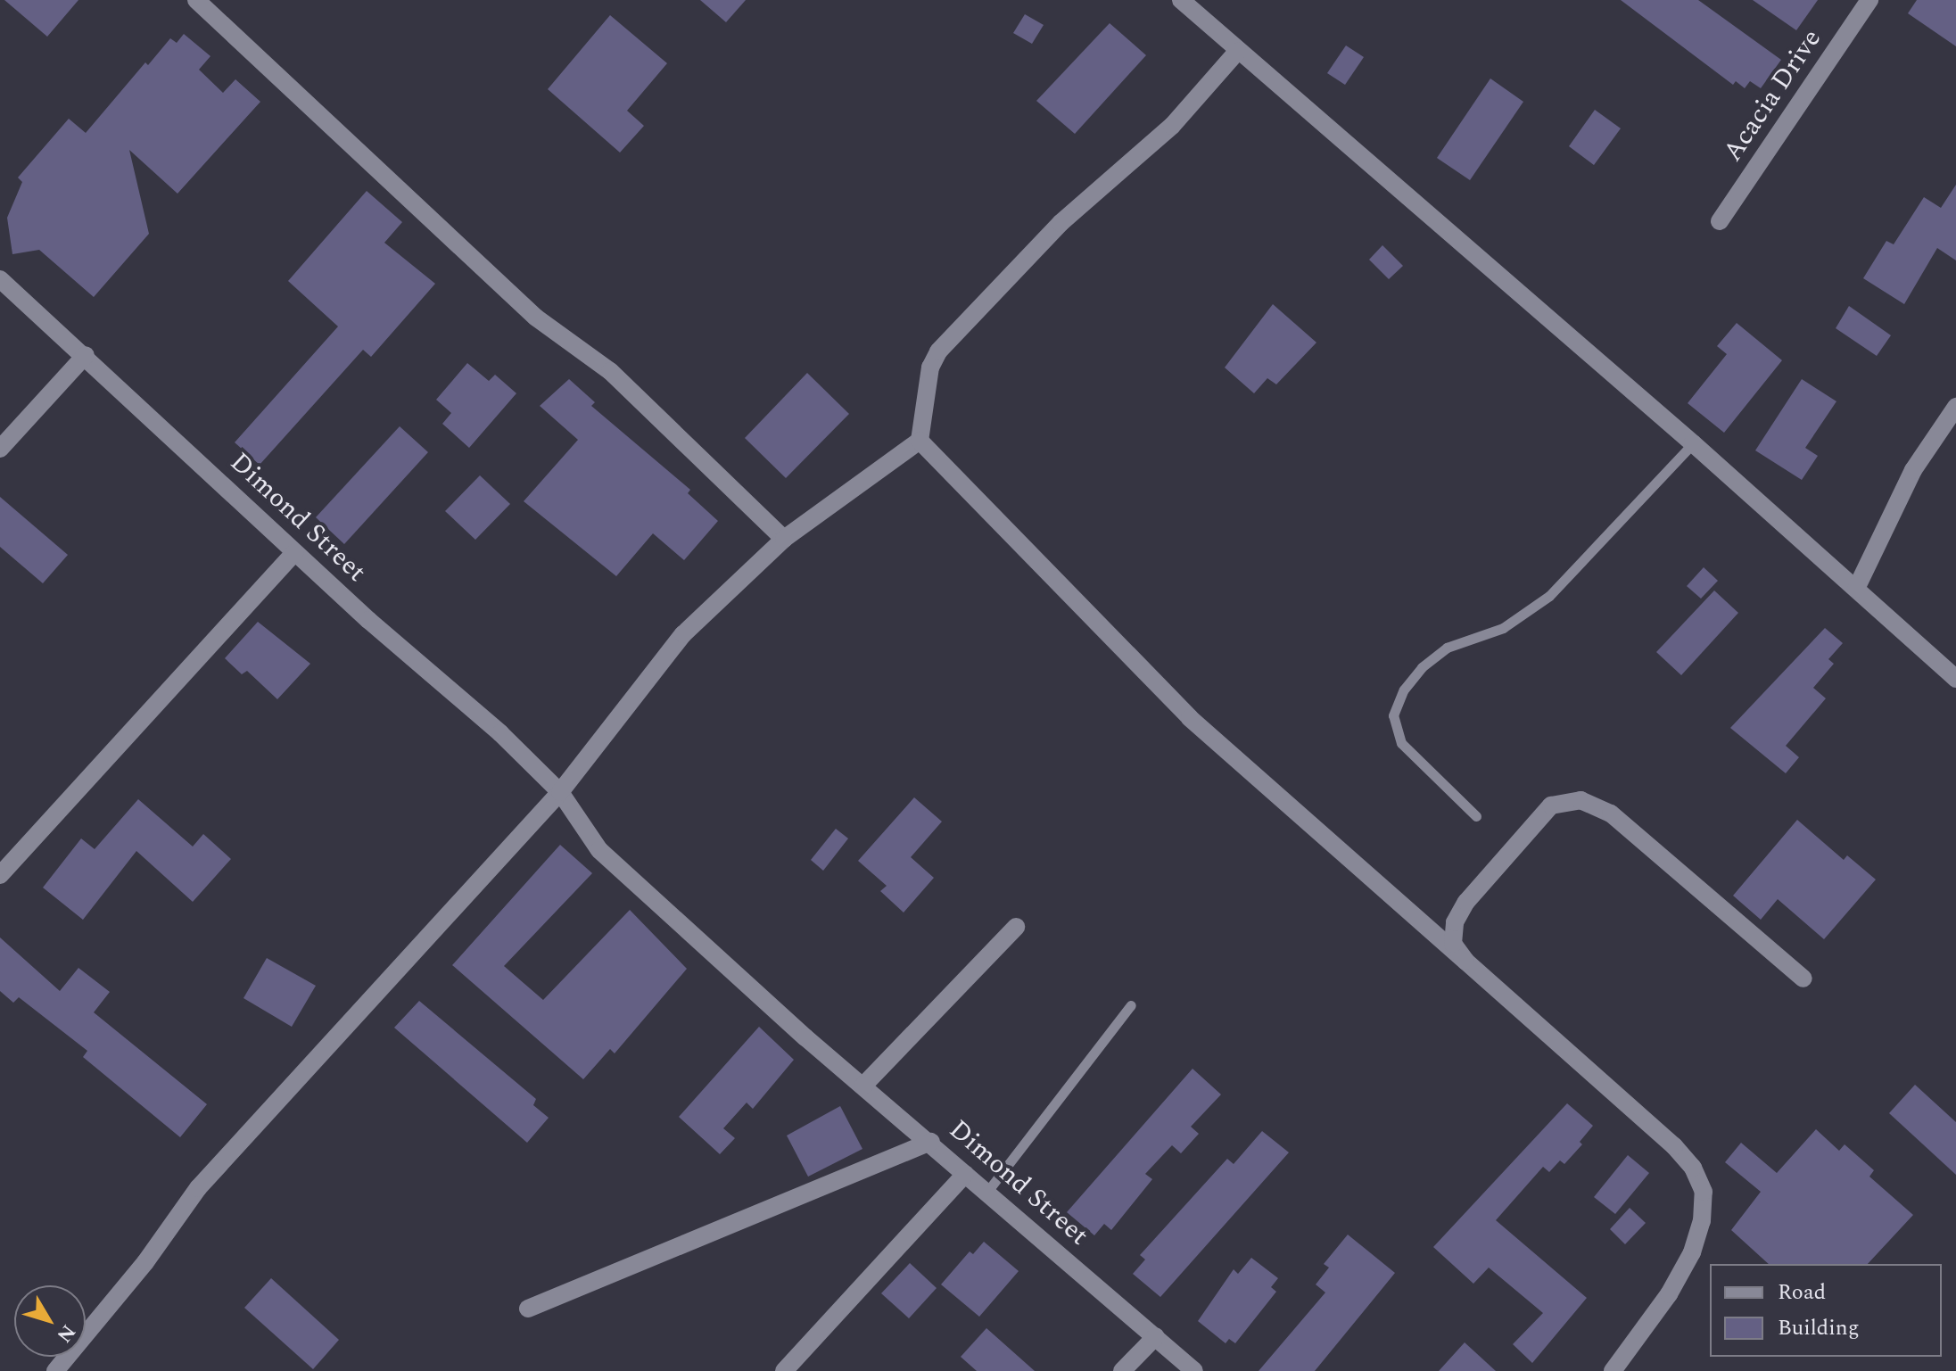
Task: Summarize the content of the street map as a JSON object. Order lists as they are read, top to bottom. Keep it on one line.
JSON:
{"streets":{"street":["Acacia Drive","Dimond Street"]},"legend":["Road","Building"],"north":"bottom right"}
